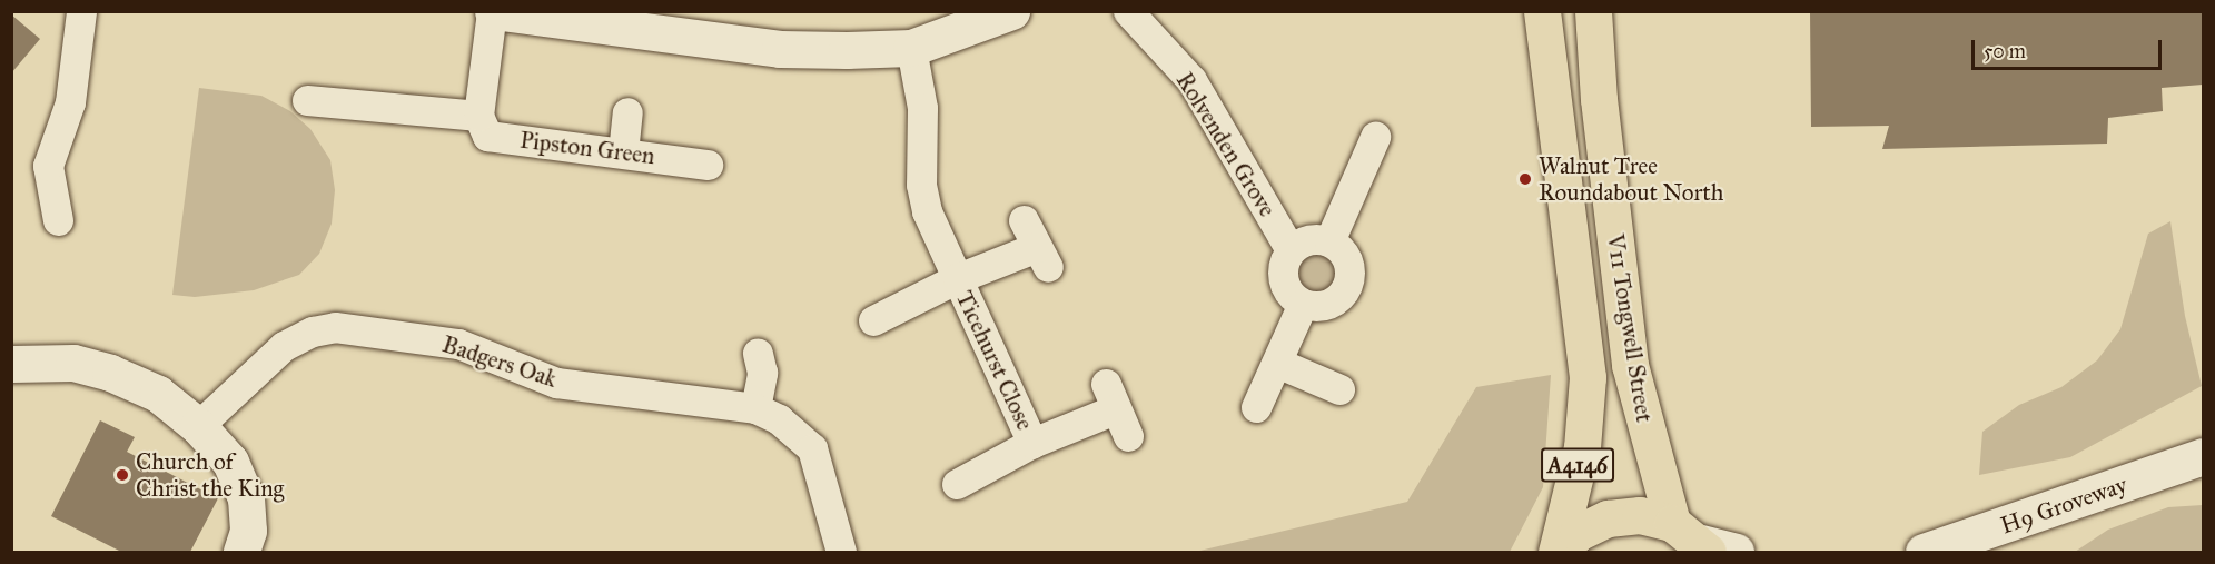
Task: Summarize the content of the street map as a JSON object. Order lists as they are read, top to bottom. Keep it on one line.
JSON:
{"streets":{"highway":["V11 Tongwell Street","A4146"],"street":["Rolvenden Grove","Pipston Green","Ticehurst Close","Badgers Oak","H9 Groveway"]},"crossings":[["V11 Tongwell Street","A4146"]],"places":["Walnut Tree Roundabout North","Church of Christ the King"],"scale_bar":"50 m"}
